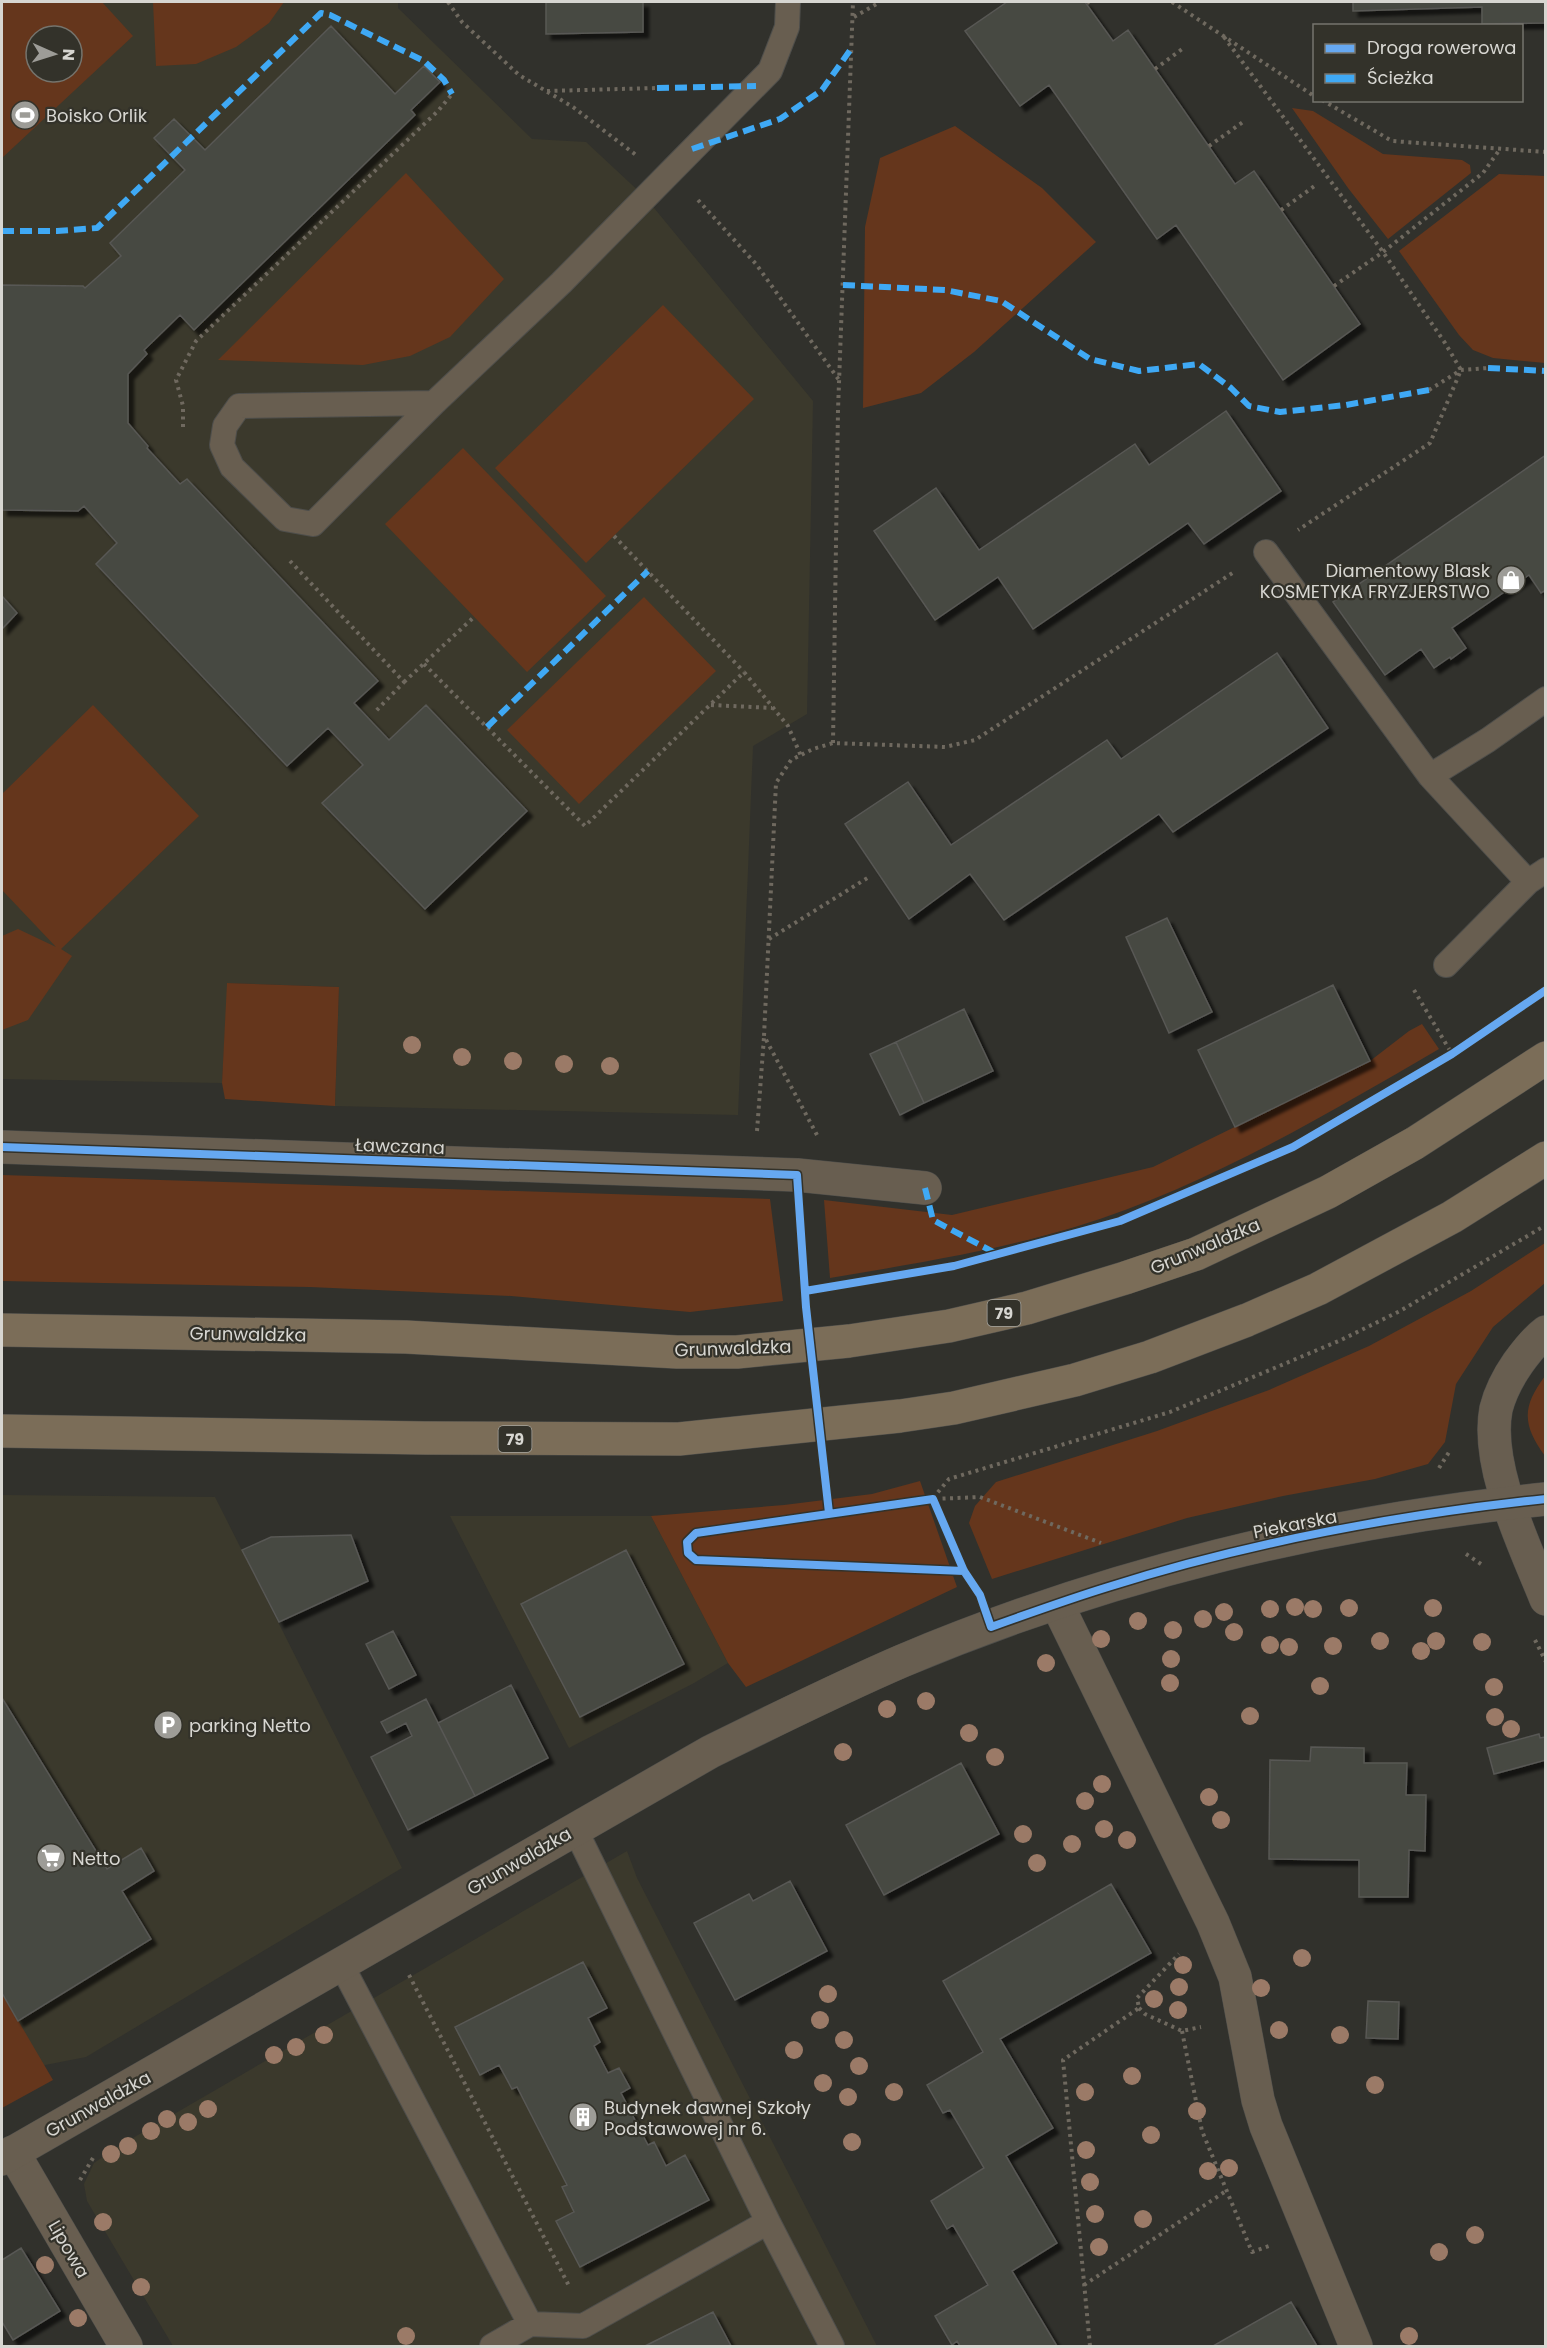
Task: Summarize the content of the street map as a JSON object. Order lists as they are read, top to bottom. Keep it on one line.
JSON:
{"streets":{"main road":["Grunwaldzka","79"],"street":["Ławczana","Piekarska","Lipowa"]},"crossings":[["Grunwaldzka","Piekarska"],["Grunwaldzka","Lipowa"]],"places":{"sports":["Boisko Orlik"],"shop":["Diamentowy Blask KOSMETYKA FRYZJERSTWO"],"parking":["parking Netto"],"supermarket":["Netto"],"building":["Budynek dawnej Szkoły Podstawowej nr 6."]},"legend":["Droga rowerowa","Ścieżka"],"north":"right"}
